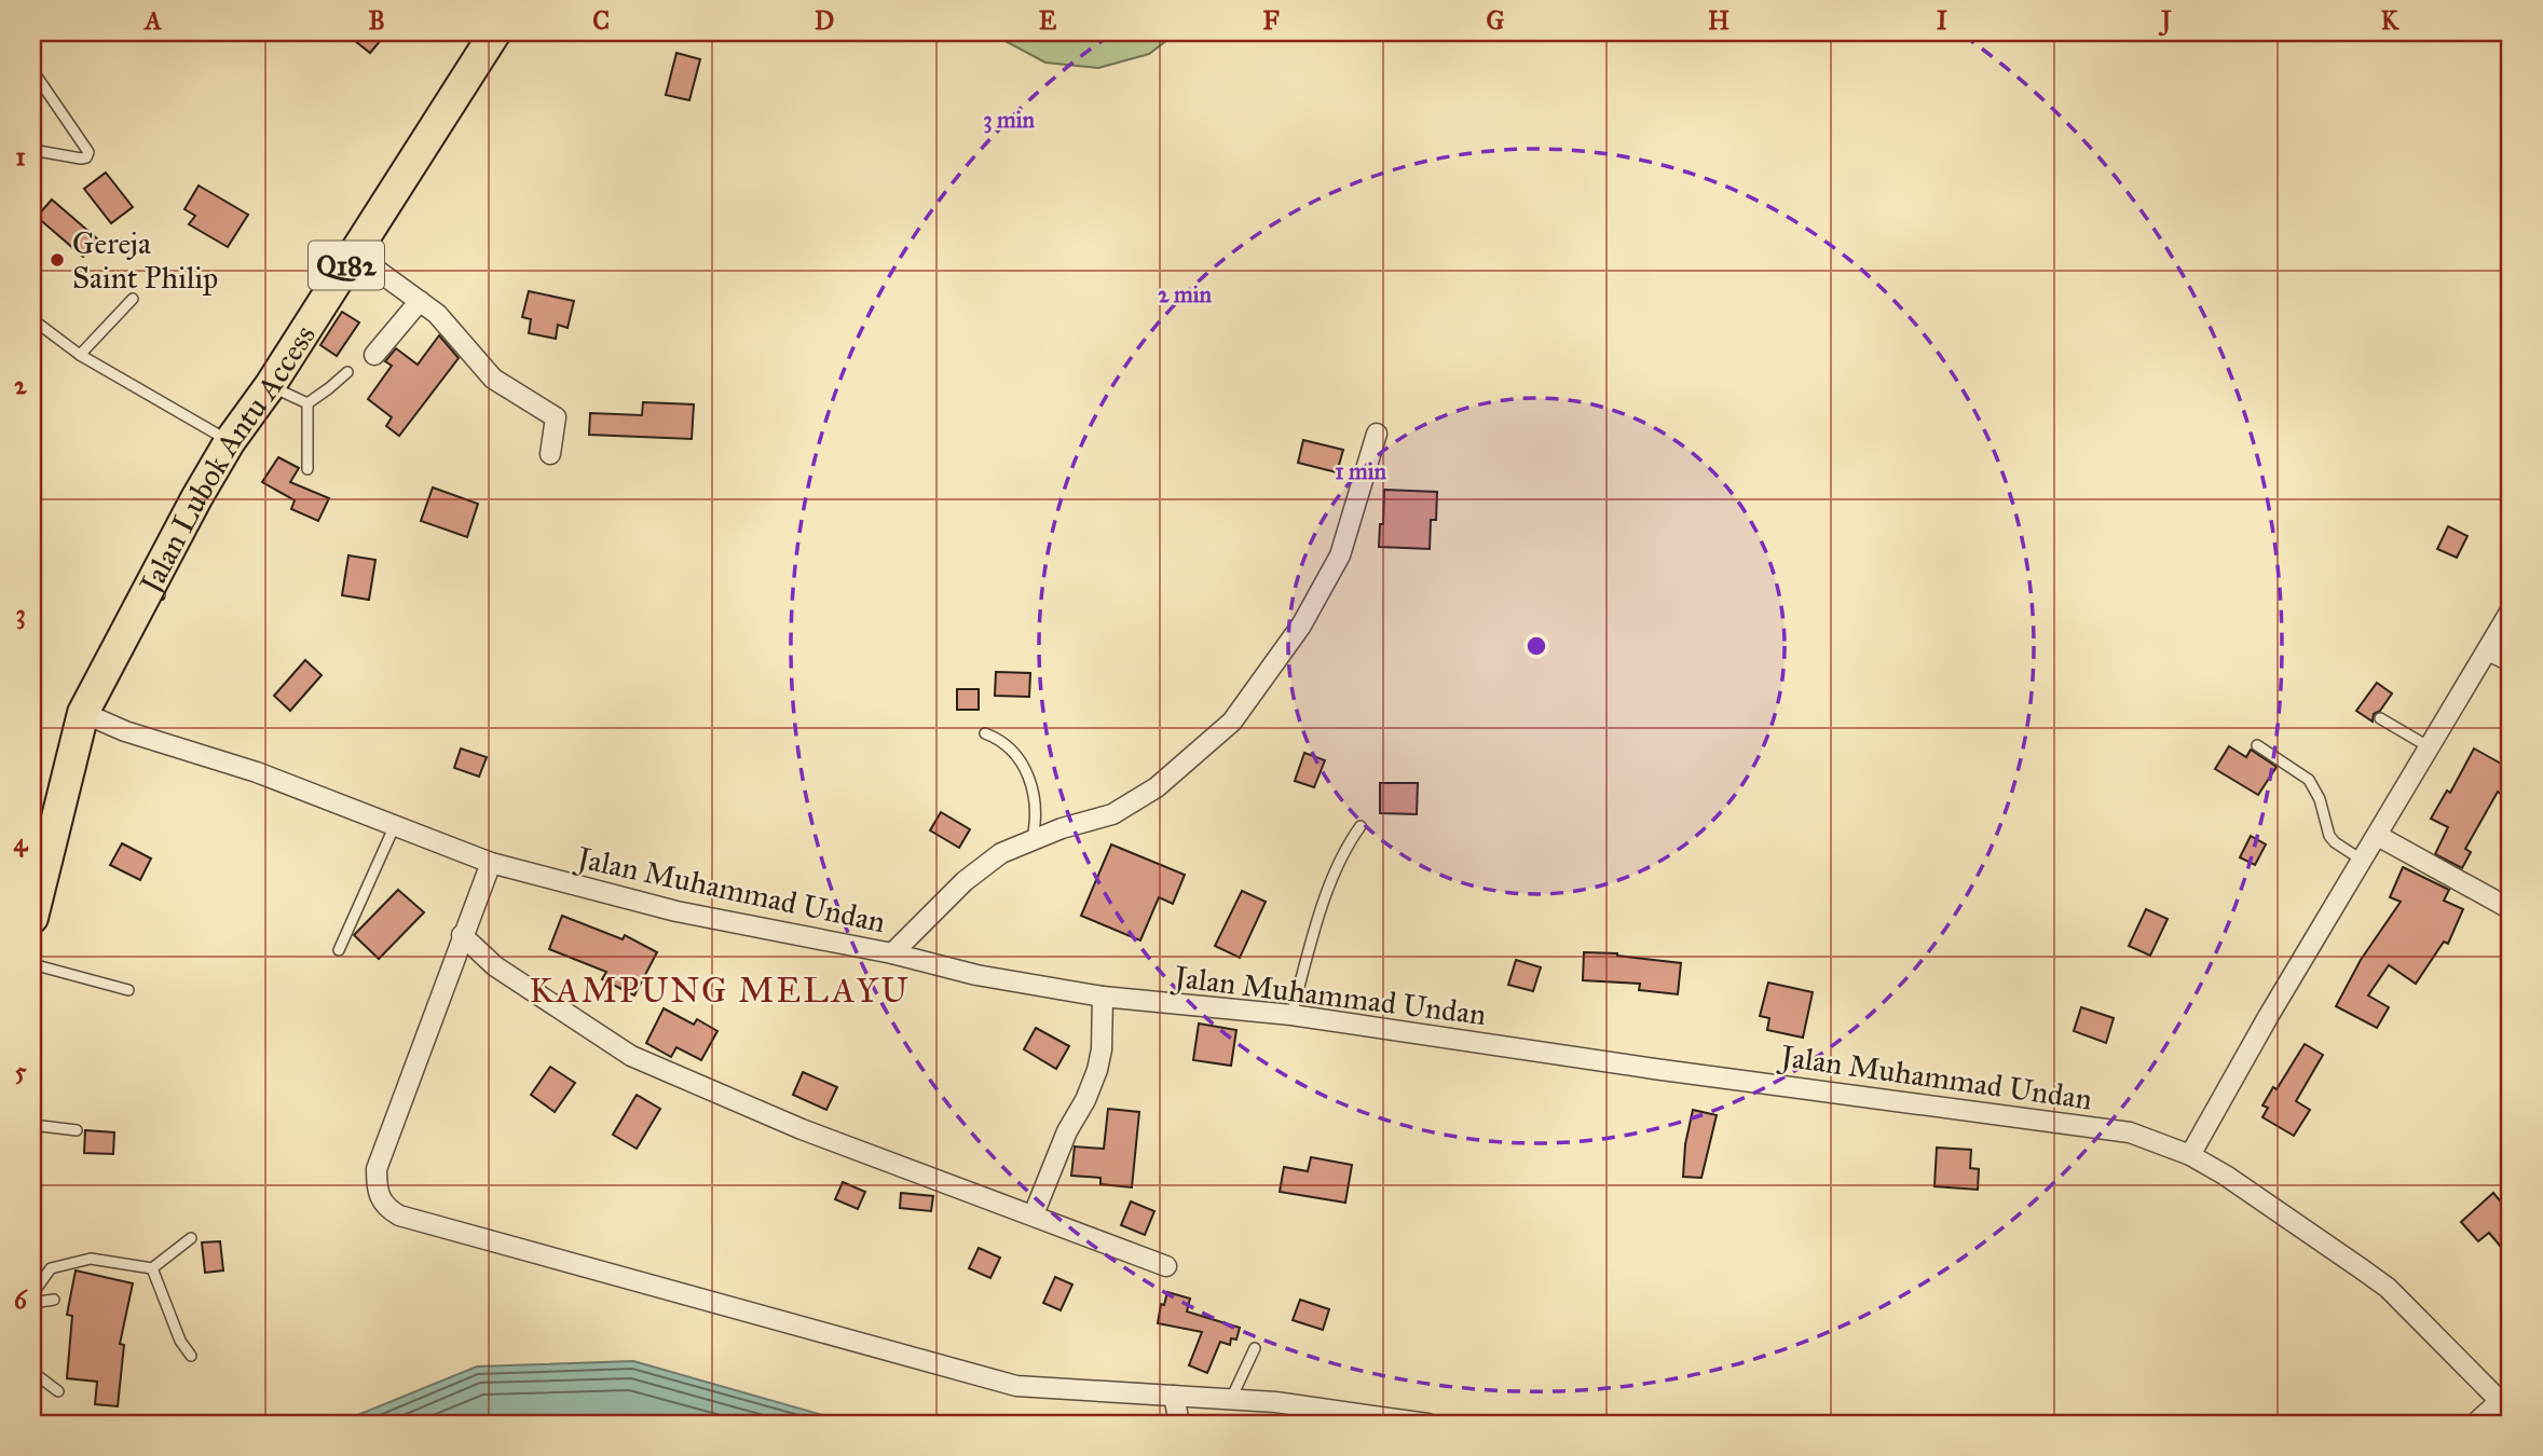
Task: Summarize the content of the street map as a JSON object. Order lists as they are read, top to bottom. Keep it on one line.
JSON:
{"streets":{"main road":["Q182","Jalan Lubok Antu Access"],"street":["Jalan Muhammad Undan"]},"crossings":[["Jalan Lubok Antu Access","Jalan Muhammad Undan"]],"districts":["KAMPUNG MELAYU"],"places":["Gereja Saint Philip"],"grid":{"columns":["A","B","C","D","E","F","G","H","I","J","K"],"rows":["1","2","3","4","5","6"]},"rings":["3 min","2 min","1 min"]}
